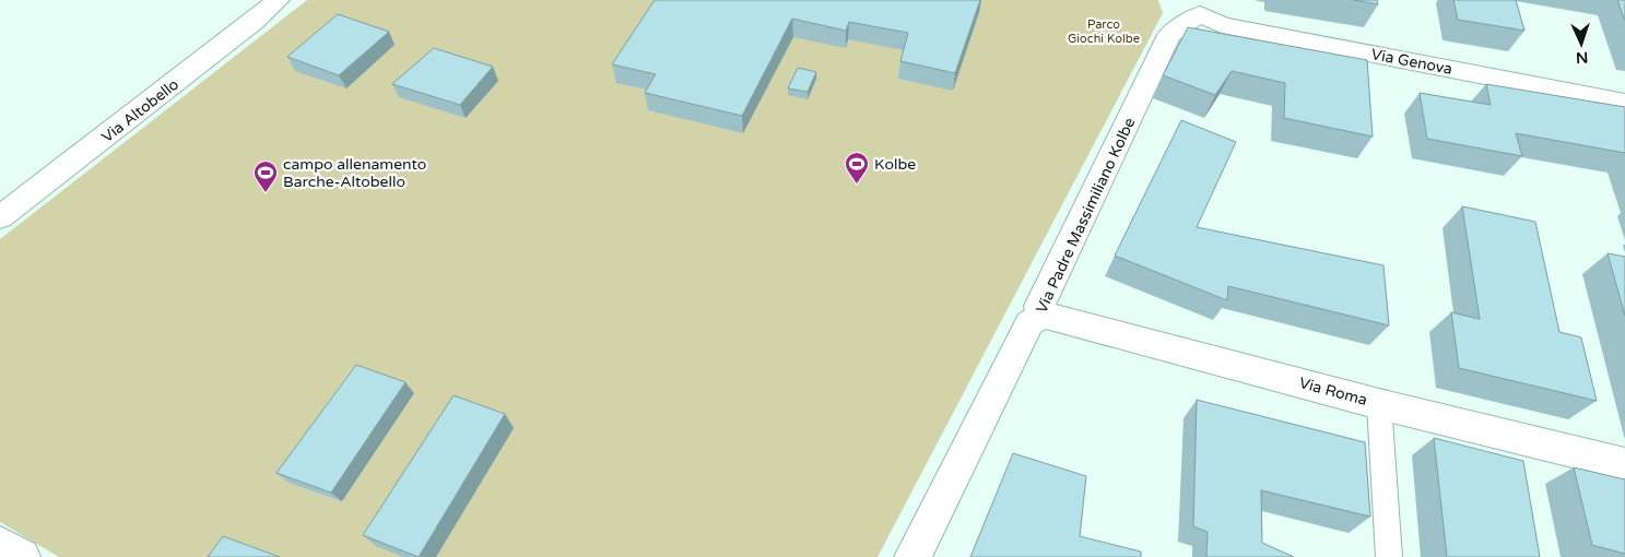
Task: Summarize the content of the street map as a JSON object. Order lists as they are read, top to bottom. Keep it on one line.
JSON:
{"streets":{"street":["Via Genova","Via Altobello","Via Padre Massimiliano Kolbe","Via Roma"]},"crossings":[["Via Genova","Via Padre Massimiliano Kolbe"],["Via Padre Massimiliano Kolbe","Via Roma"]],"parks":["Parco Giochi Kolbe"],"places":{"sports":["Kolbe","campo allenamento Barche-Altobello"]},"north":"bottom"}
